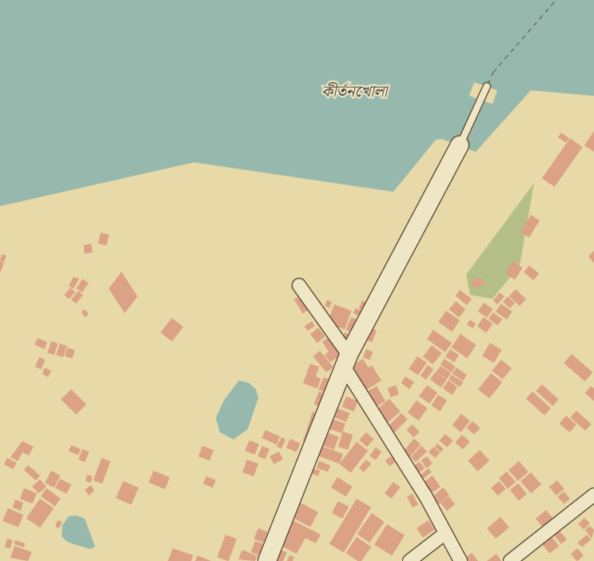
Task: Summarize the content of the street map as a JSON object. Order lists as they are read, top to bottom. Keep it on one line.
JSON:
{"water":["কীর্তনখোলা"]}
